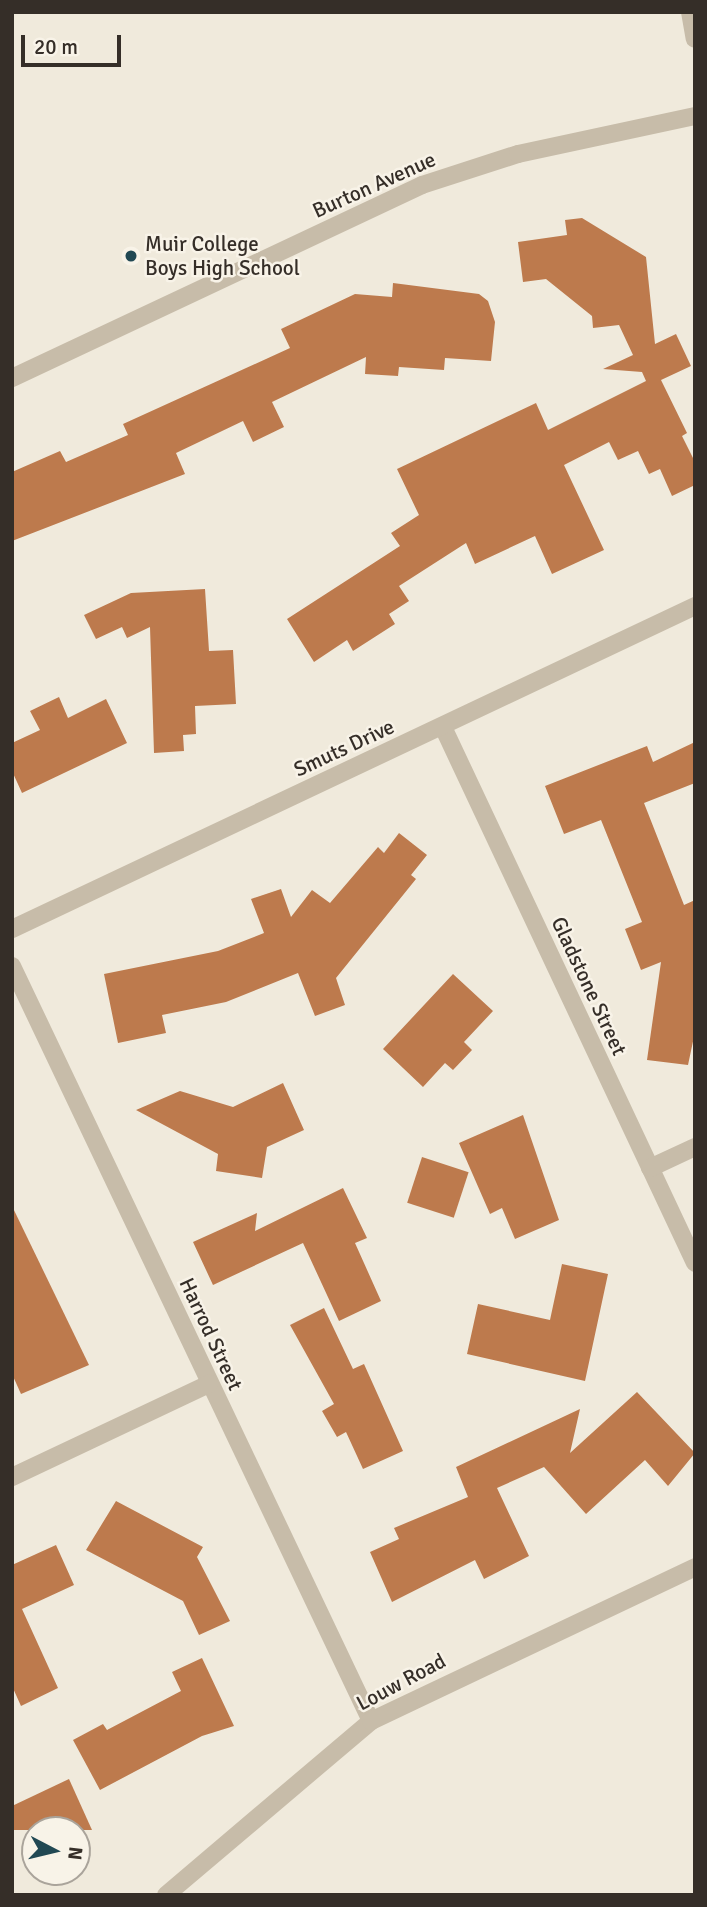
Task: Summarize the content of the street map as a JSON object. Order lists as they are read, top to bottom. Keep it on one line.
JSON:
{"streets":{"street":["Burton Avenue","Smuts Drive","Gladstone Street","Harrod Street","Louw Road"]},"crossings":[["Smuts Drive","Gladstone Street"],["Harrod Street","Louw Road"]],"places":["Muir College Boys High School"],"scale_bar":"20 m","north":"right"}
